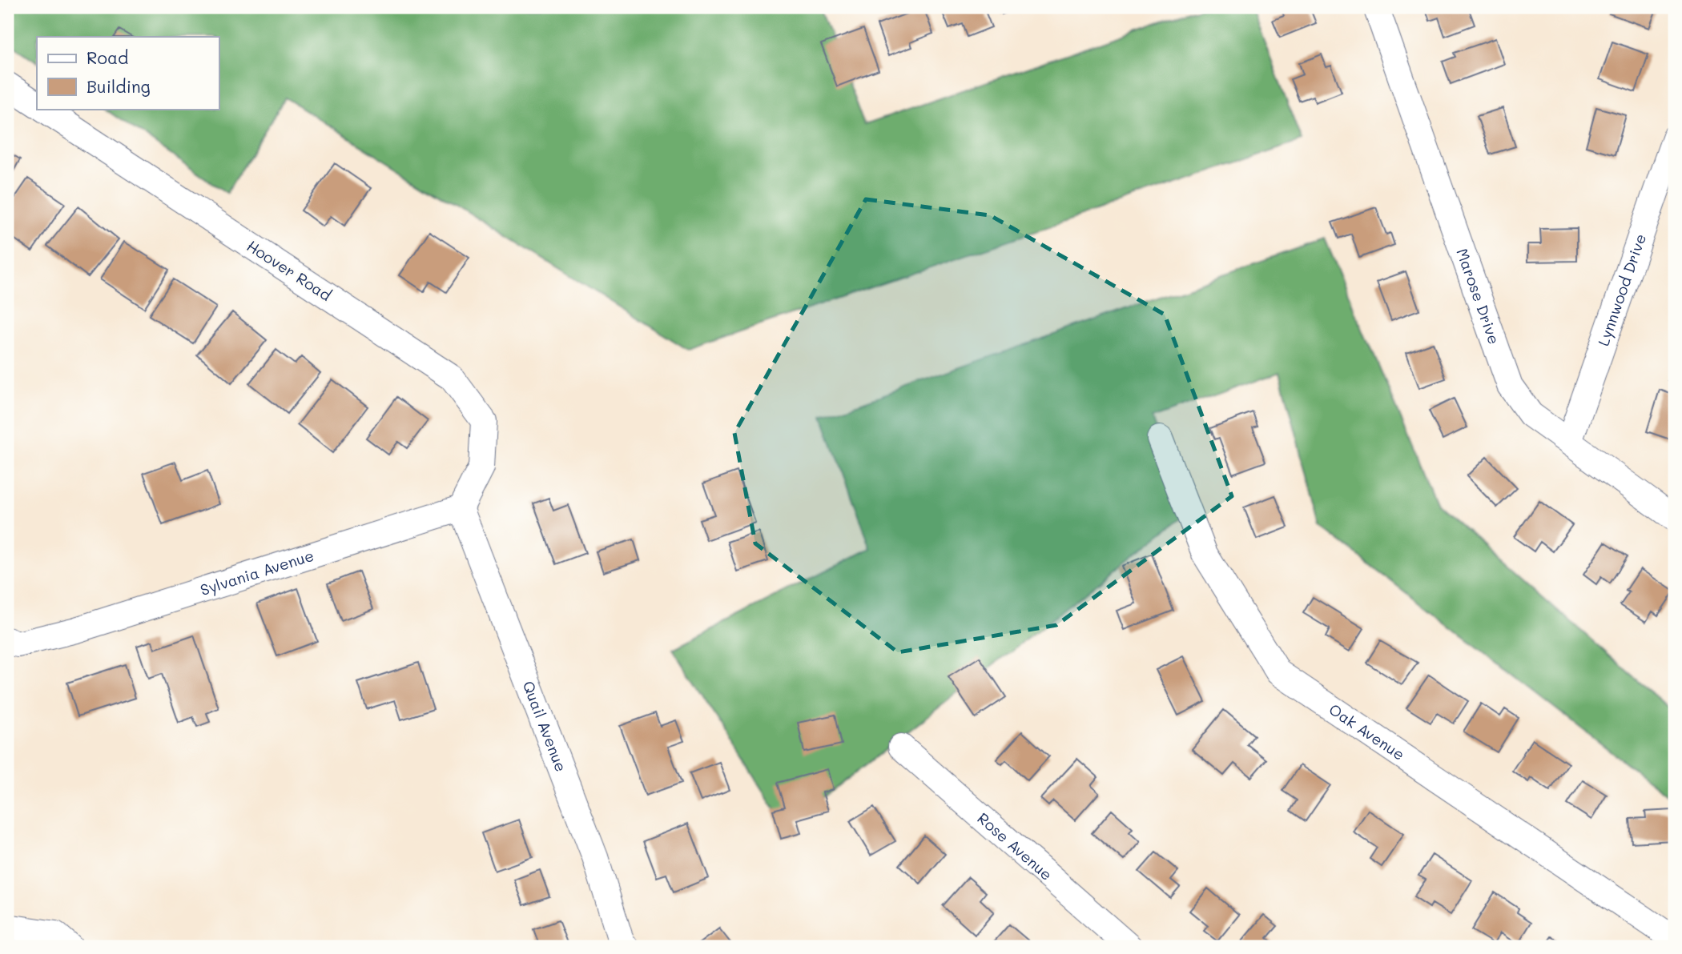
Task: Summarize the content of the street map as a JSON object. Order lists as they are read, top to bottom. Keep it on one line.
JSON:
{"streets":{"street":["Hoover Road","Lynnwood Drive","Marose Drive","Sylvania Avenue","Quail Avenue","Oak Avenue","Rose Avenue"]},"crossings":[["Hoover Road","Sylvania Avenue"],["Hoover Road","Quail Avenue"],["Lynnwood Drive","Marose Drive"],["Sylvania Avenue","Quail Avenue"]],"legend":["Road","Building"]}
